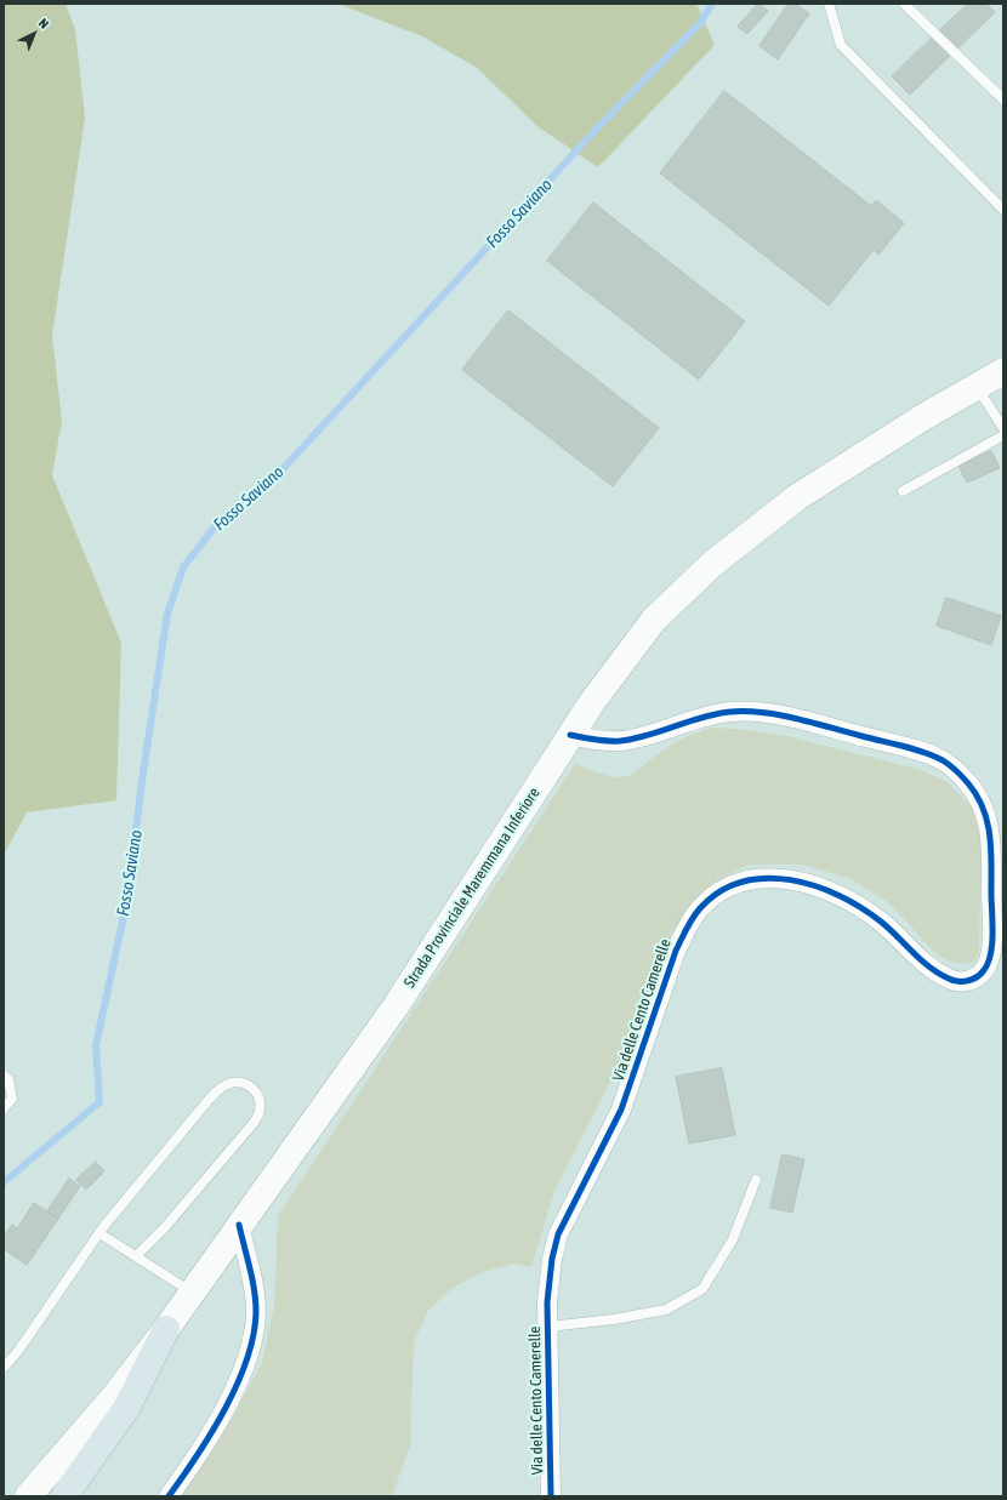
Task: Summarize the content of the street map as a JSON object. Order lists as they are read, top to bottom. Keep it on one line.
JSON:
{"streets":{"main road":["Strada Provinciale Maremmana Inferiore"],"street":["Via delle Cento Camerelle"]},"crossings":[["Strada Provinciale Maremmana Inferiore","Via delle Cento Camerelle"]],"water":["Fosso Saviano"],"north":"top right"}
